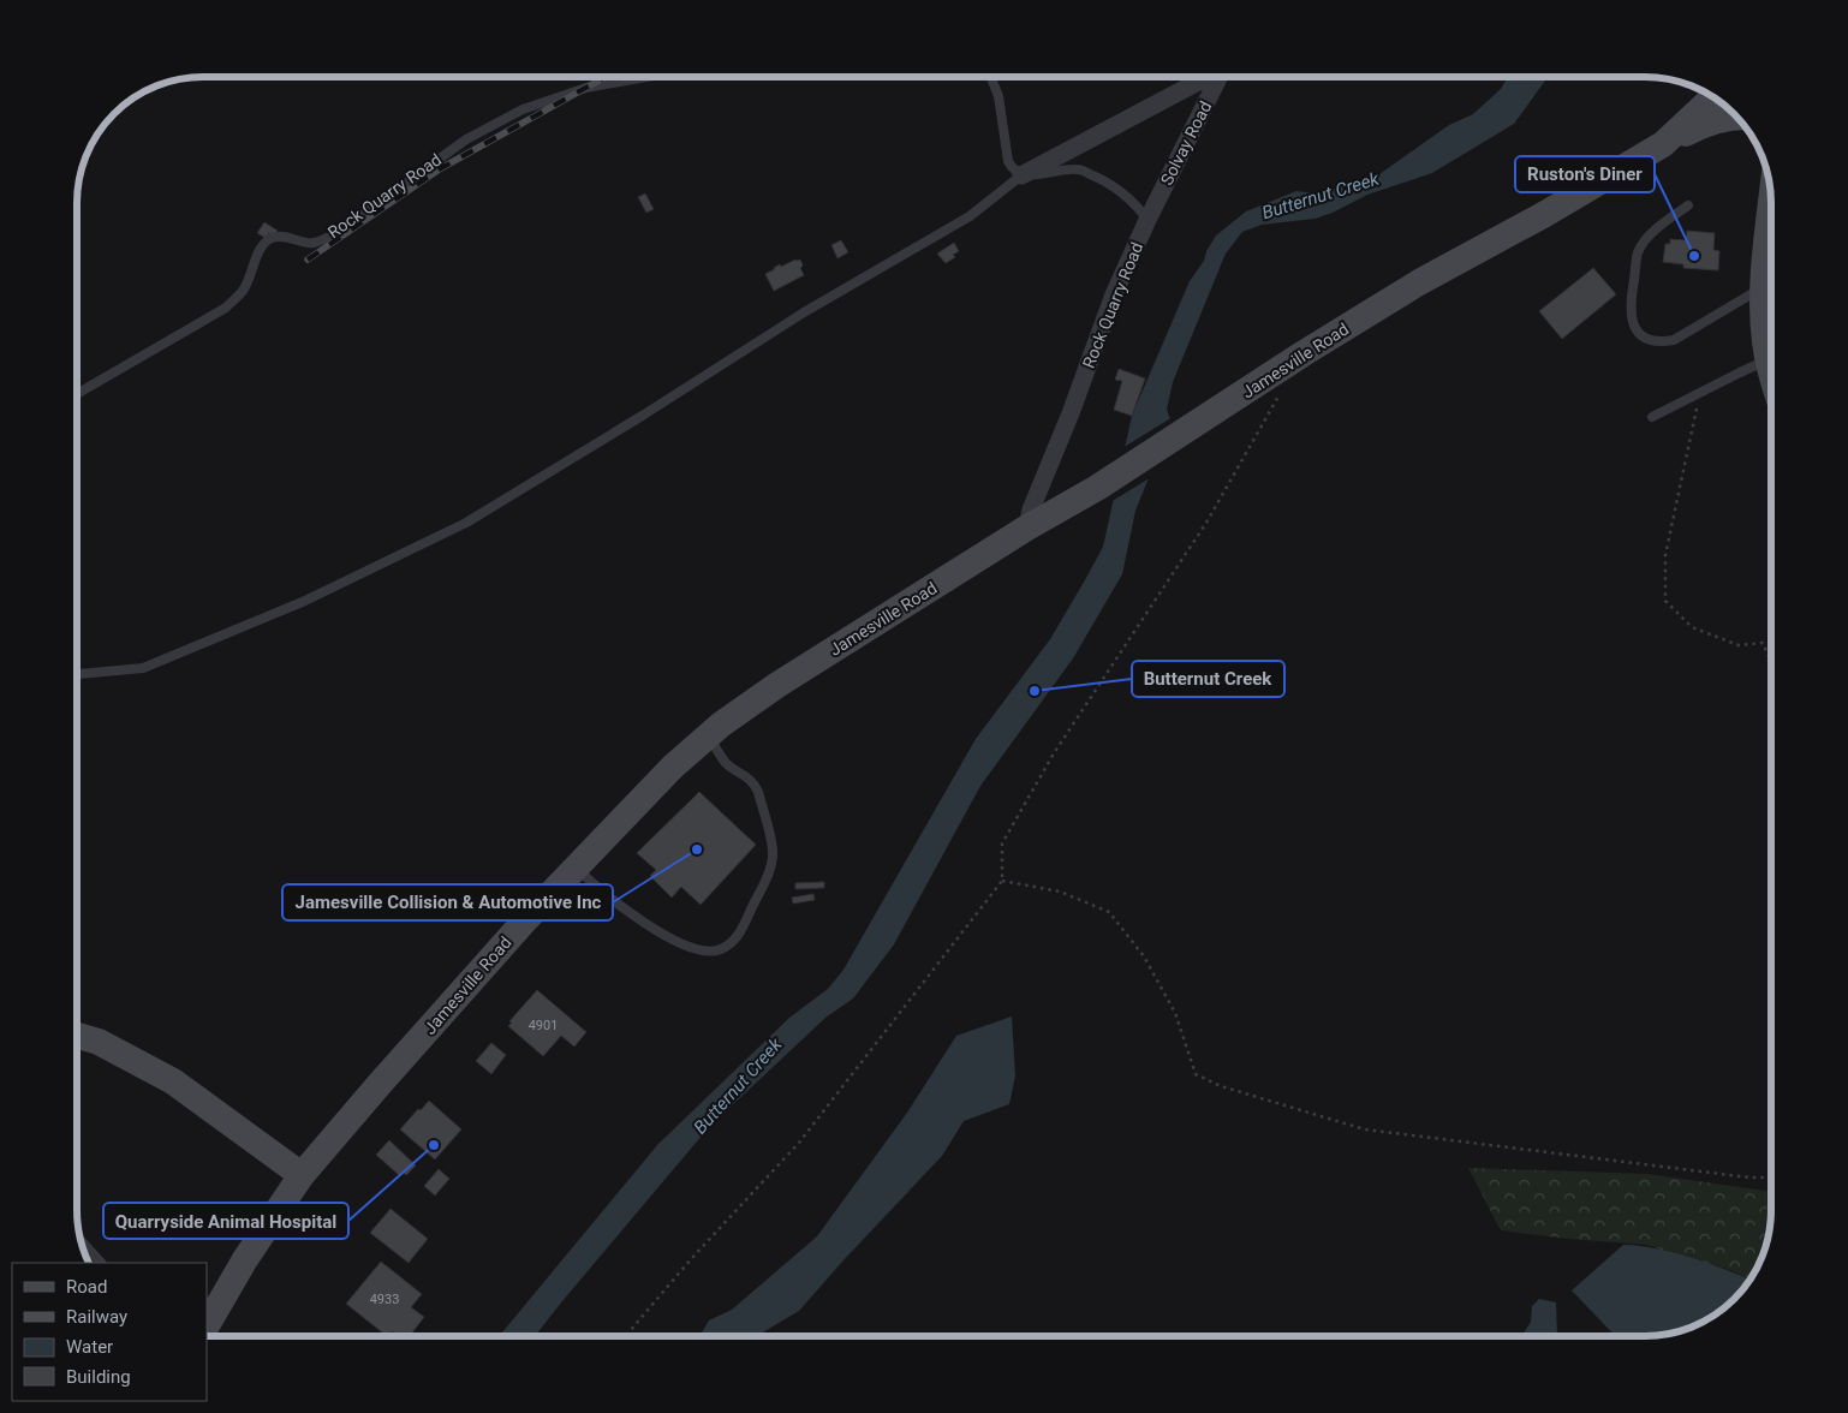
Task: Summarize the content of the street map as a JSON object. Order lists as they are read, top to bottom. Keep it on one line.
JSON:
{"streets":{"street":["Solvay Road","Rock Quarry Road","Jamesville Road"]},"crossings":[["Solvay Road","Rock Quarry Road"],["Rock Quarry Road","Jamesville Road"]],"water":["Butternut Creek"],"places":["Ruston's Diner","Butternut Creek","Jamesville Collision & Automotive Inc","Quarryside Animal Hospital"],"house_numbers":["4901","4933"],"legend":["Road","Railway","Water","Building"]}
